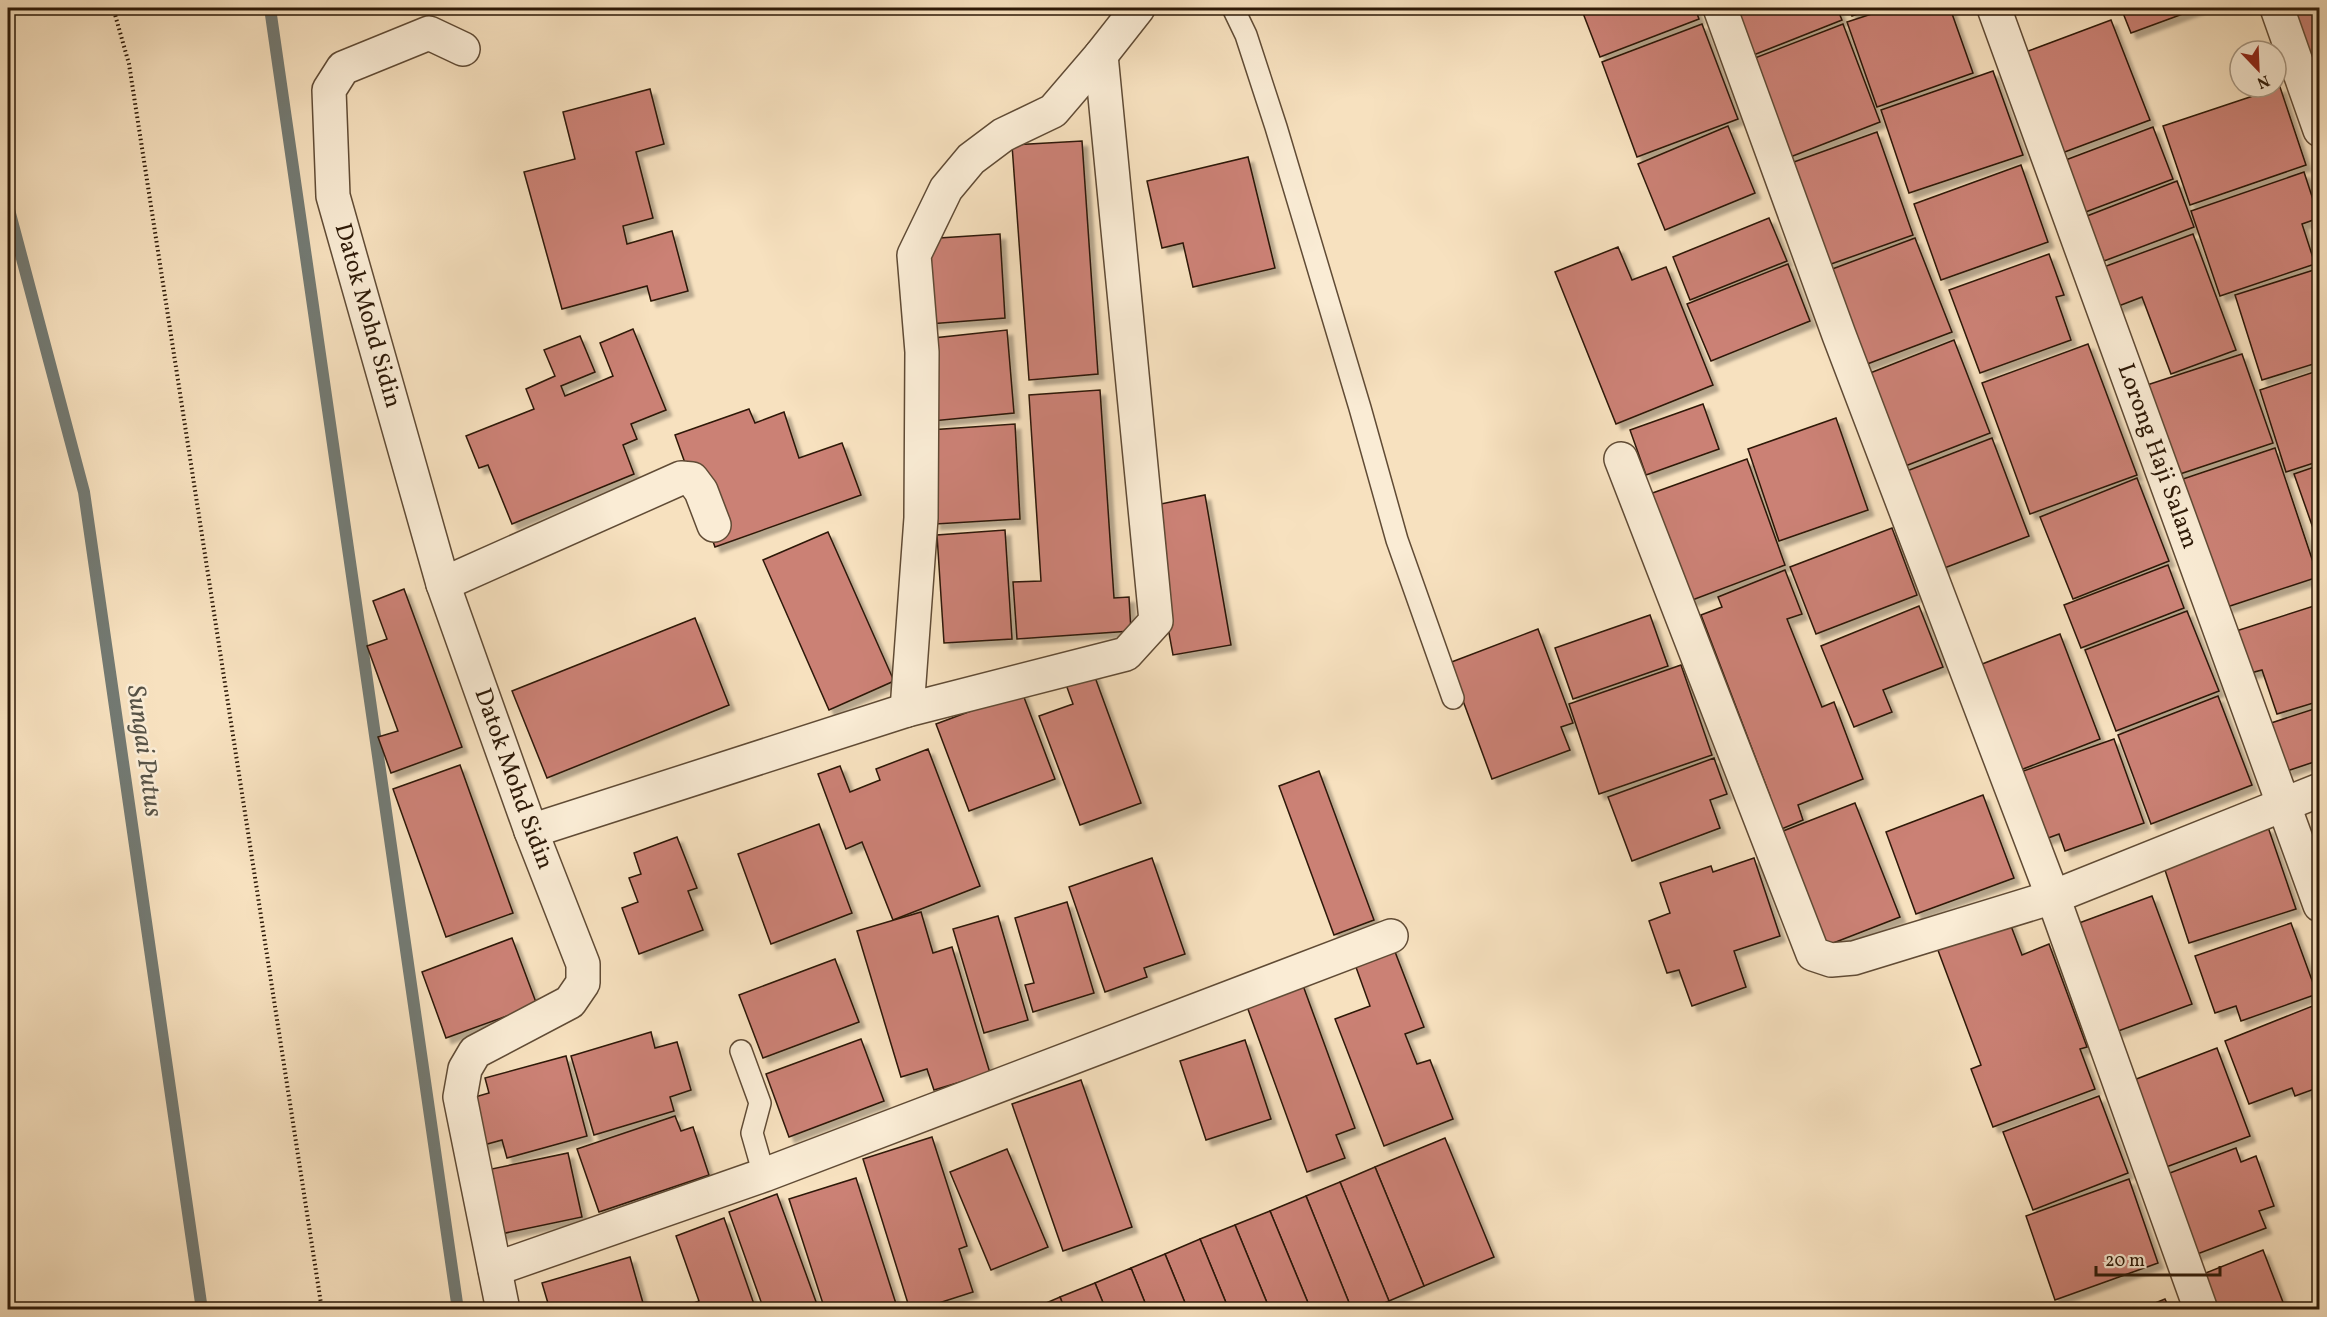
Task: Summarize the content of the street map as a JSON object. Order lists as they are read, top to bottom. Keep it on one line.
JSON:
{"streets":{"street":["Datok Mohd Sidin","Lorong Haji Salam"]},"water":["Sungai Putus"],"scale_bar":"20 m","north":"bottom right"}
